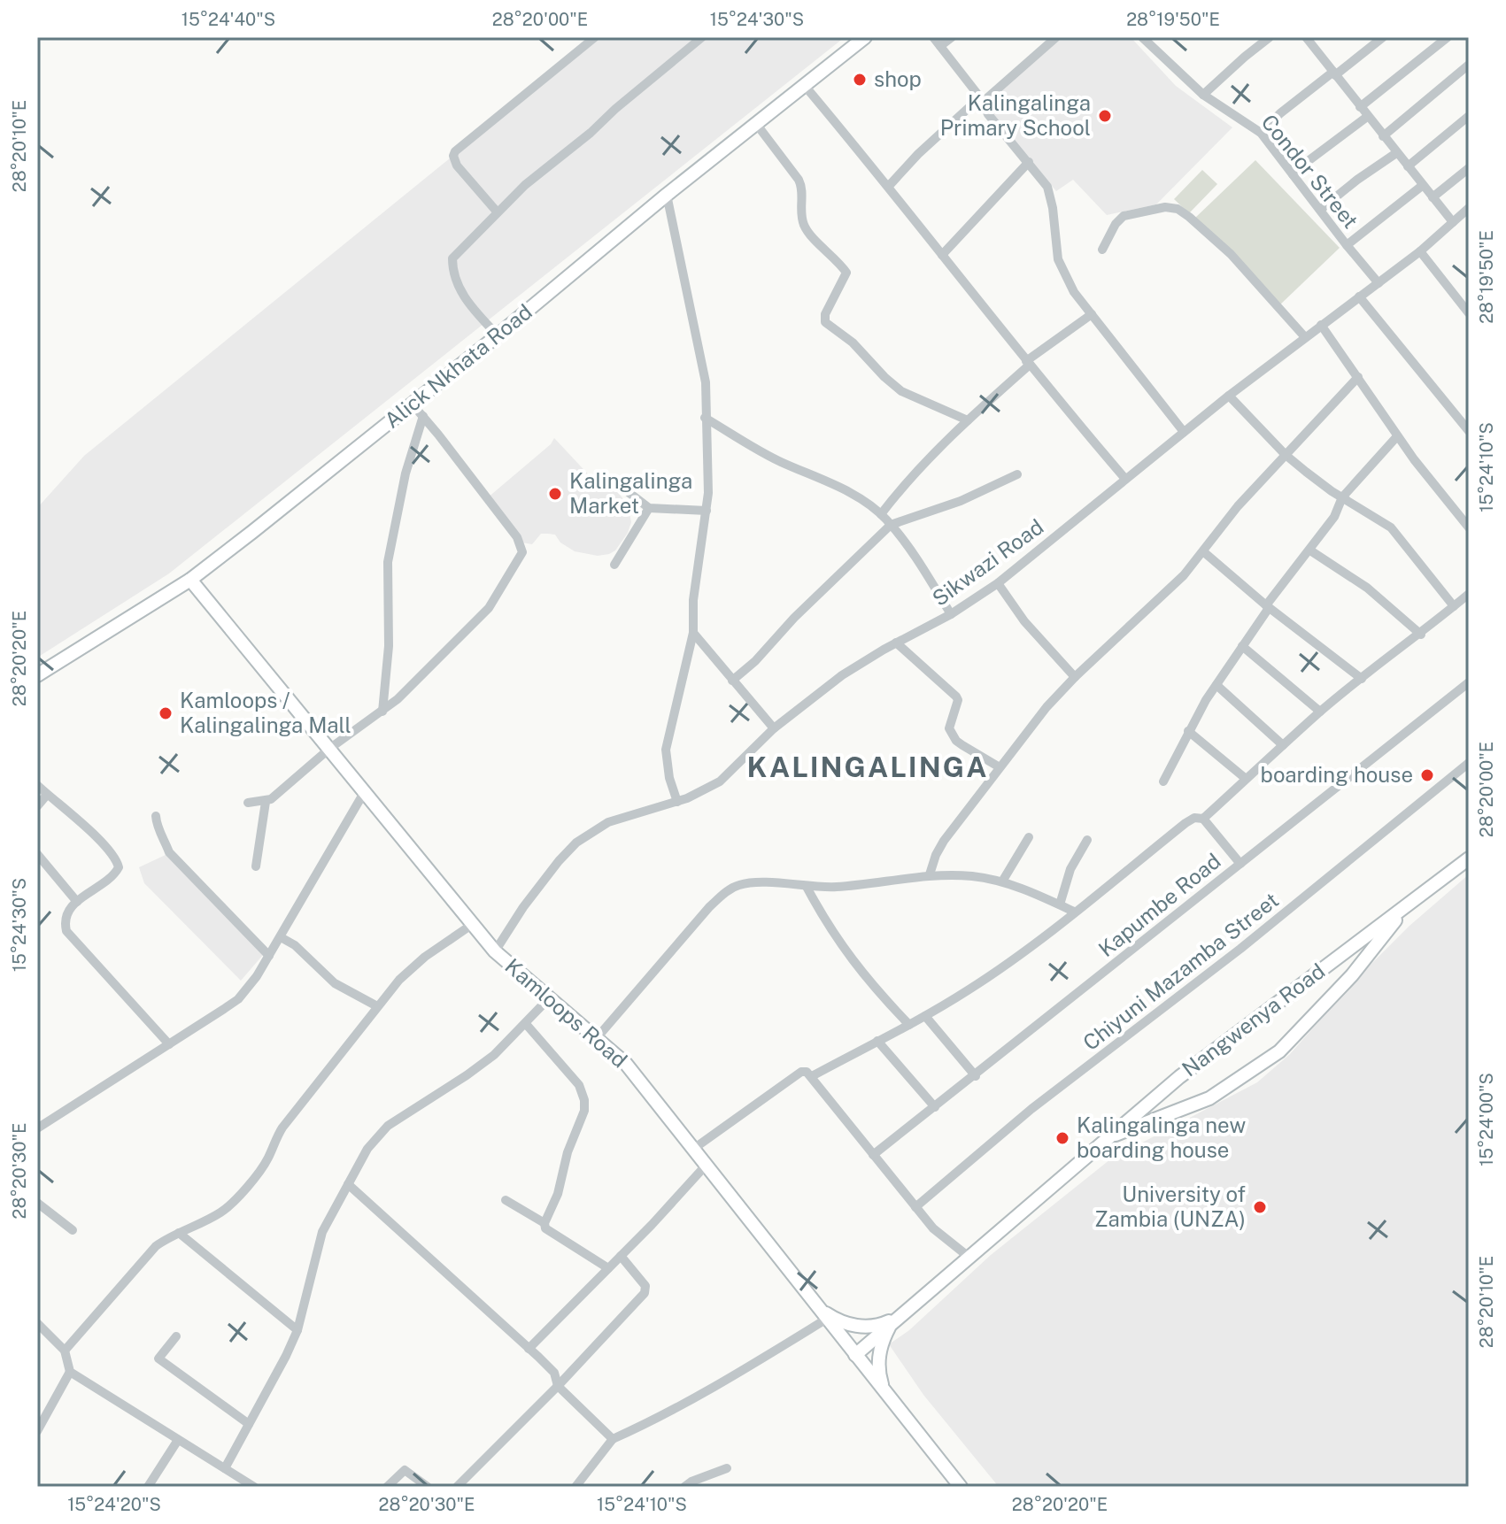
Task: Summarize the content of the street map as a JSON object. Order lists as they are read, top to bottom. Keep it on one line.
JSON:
{"streets":{"main road":["Alick Nkhata Road","Kamloops Road","Nangwenya Road"],"street":["Condor Street","Sikwazi Road","Kapumbe Road","Chiyuni Mazamba Street"]},"crossings":[["Condor Street","Sikwazi Road"],["Alick Nkhata Road","Kamloops Road"],["Sikwazi Road","Kamloops Road"],["Kamloops Road","Nangwenya Road"]],"districts":["KALINGALINGA"],"places":["shop","Kalingalinga Primary School","Kalingalinga Market","Kamloops / Kalingalinga Mall","boarding house","Kalingalinga new boarding house","University of Zambia (UNZA)"],"coordinates":["15°24'40\"S","28°20'00\"E","15°24'30\"S","28°19'50\"E","28°20'10\"E","15°24'10\"S","28°20'20\"E","15°24'00\"S","28°20'30\"E","15°24'20\"S"]}
